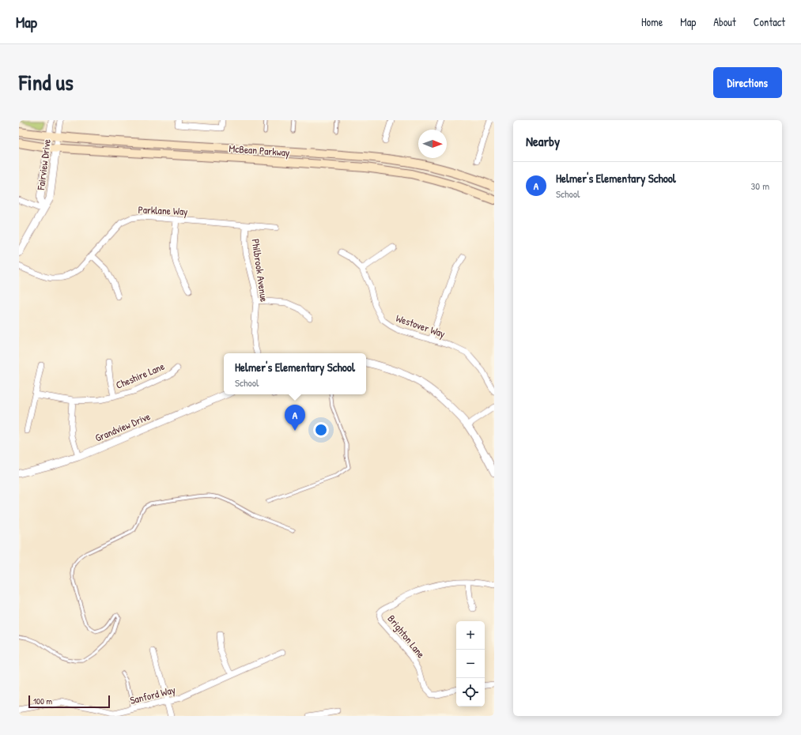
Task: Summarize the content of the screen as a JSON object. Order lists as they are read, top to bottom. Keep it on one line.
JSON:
{"streets":{"main road":["McBean Parkway"],"street":["Fairview Drive","Parklane Way","Philbrook Avenue","Westover Way","Cheshire Lane","Grandview Drive","Brighton Lane","Sanford Way"]},"crossings":[["McBean Parkway","Fairview Drive"],["Parklane Way","Philbrook Avenue"]],"scale_bar":"100 m","north":"right","page":{"header":"Map","nav":["Home","Map","About","Contact"],"title":"Find us","buttons":"Directions","heading":"Nearby","list":[{"mark":"A","name":"Helmer's Elementary School","note":"School","value":"30 m"}],"popup":["Helmer's Elementary School","School"],"pins":"A","map_buttons":["+","−"],"scale":"100 m"}}
